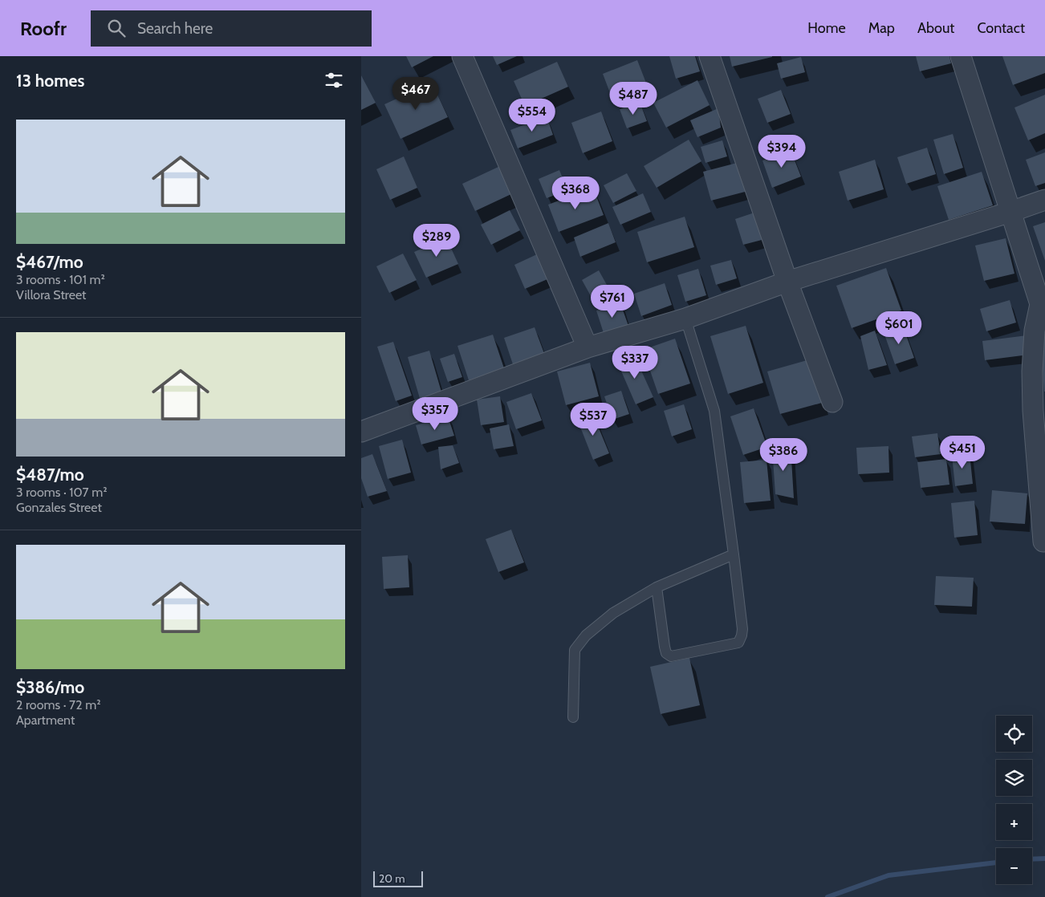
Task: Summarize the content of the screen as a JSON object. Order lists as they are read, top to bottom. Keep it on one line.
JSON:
{"scale_bar":"20 m","page":{"header":"Roofr","search":"Search here","nav":["Home","Map","About","Contact"],"heading":"13 homes","price":["$467","$487","$554","$394","$368","$289","$761","$601","$337","$357","$537","$451","$386"],"list":[{"name":"$467/mo","note":"3 rooms · 101 m² · Villora Street"},{"name":"$487/mo","note":"3 rooms · 107 m² · Gonzales Street"},{"name":"$386/mo","note":"2 rooms · 72 m² · Apartment"}],"map_buttons":["+","−"],"scale":"20 m"}}
